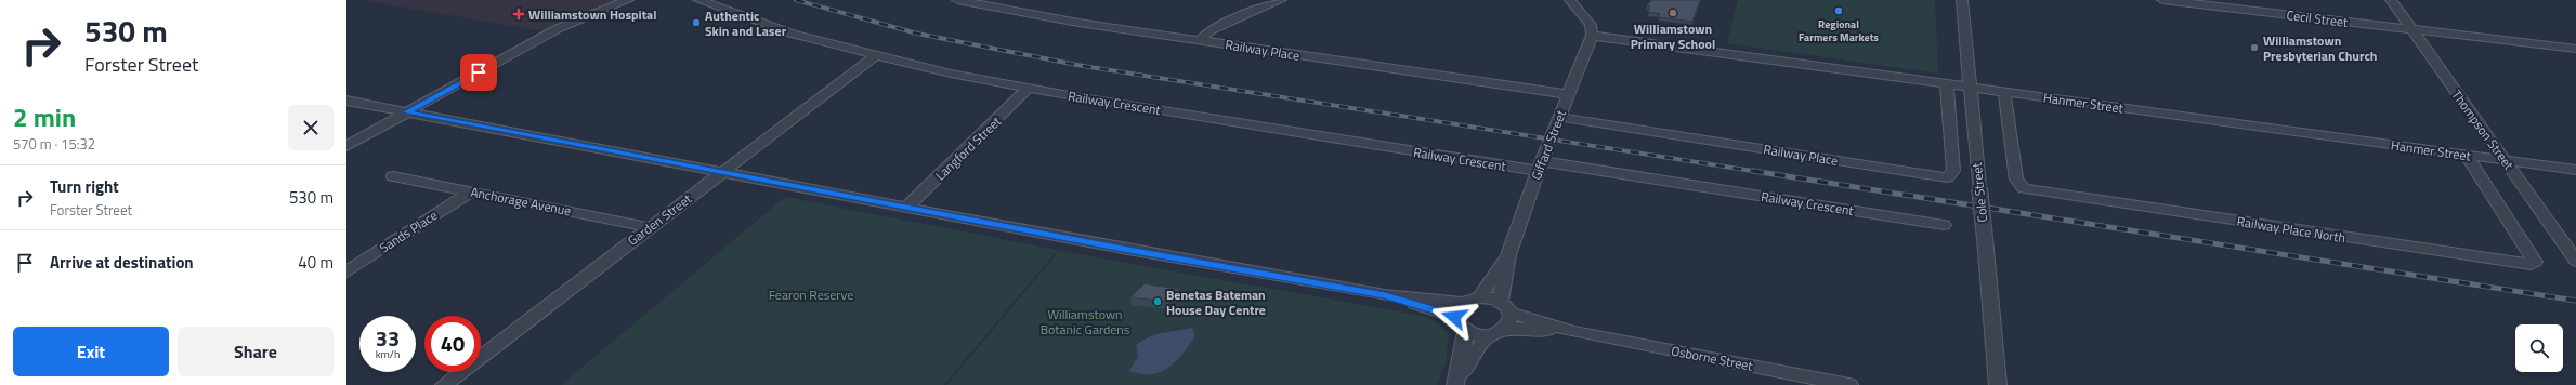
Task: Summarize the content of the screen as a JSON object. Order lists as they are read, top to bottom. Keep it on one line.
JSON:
{"streets":{"street":["Cecil Street","Railway Place","Railway Crescent","Hanmer Street","Thompson Street","Giffard Street","Langford Street","Cole Street","Anchorage Avenue","Garden Street","Railway Place North","Sands Place","Osborne Street"]},"crossings":[["Cecil Street","Thompson Street"],["Railway Place","Hanmer Street"],["Railway Place","Giffard Street"],["Railway Crescent","Giffard Street"],["Railway Crescent","Langford Street"],["Railway Crescent","Garden Street"],["Hanmer Street","Thompson Street"],["Hanmer Street","Giffard Street"],["Hanmer Street","Cole Street"],["Hanmer Street","Railway Place North"],["Giffard Street","Osborne Street"],["Anchorage Avenue","Garden Street"],["Anchorage Avenue","Sands Place"]],"parks":["Fearon Reserve","Williamstown Botanic Gardens"],"places":{"other":["Regional Farmers Markets","Williamstown Primary School","Authentic Skin and Laser","Williamstown Presbyterian Church","Benetas Bateman House Day Centre"],"health":["Williamstown Hospital"]},"page":{"turn":["530 m","Forster Street"],"heading":["2 min","570 m · 15:32"],"list":[{"name":"Turn right","note":"Forster Street","value":"530 m"},{"name":"Arrive at destination","value":"40 m"}],"speed":"33 km/h","limit":"40","buttons":["Exit","Share"]}}
